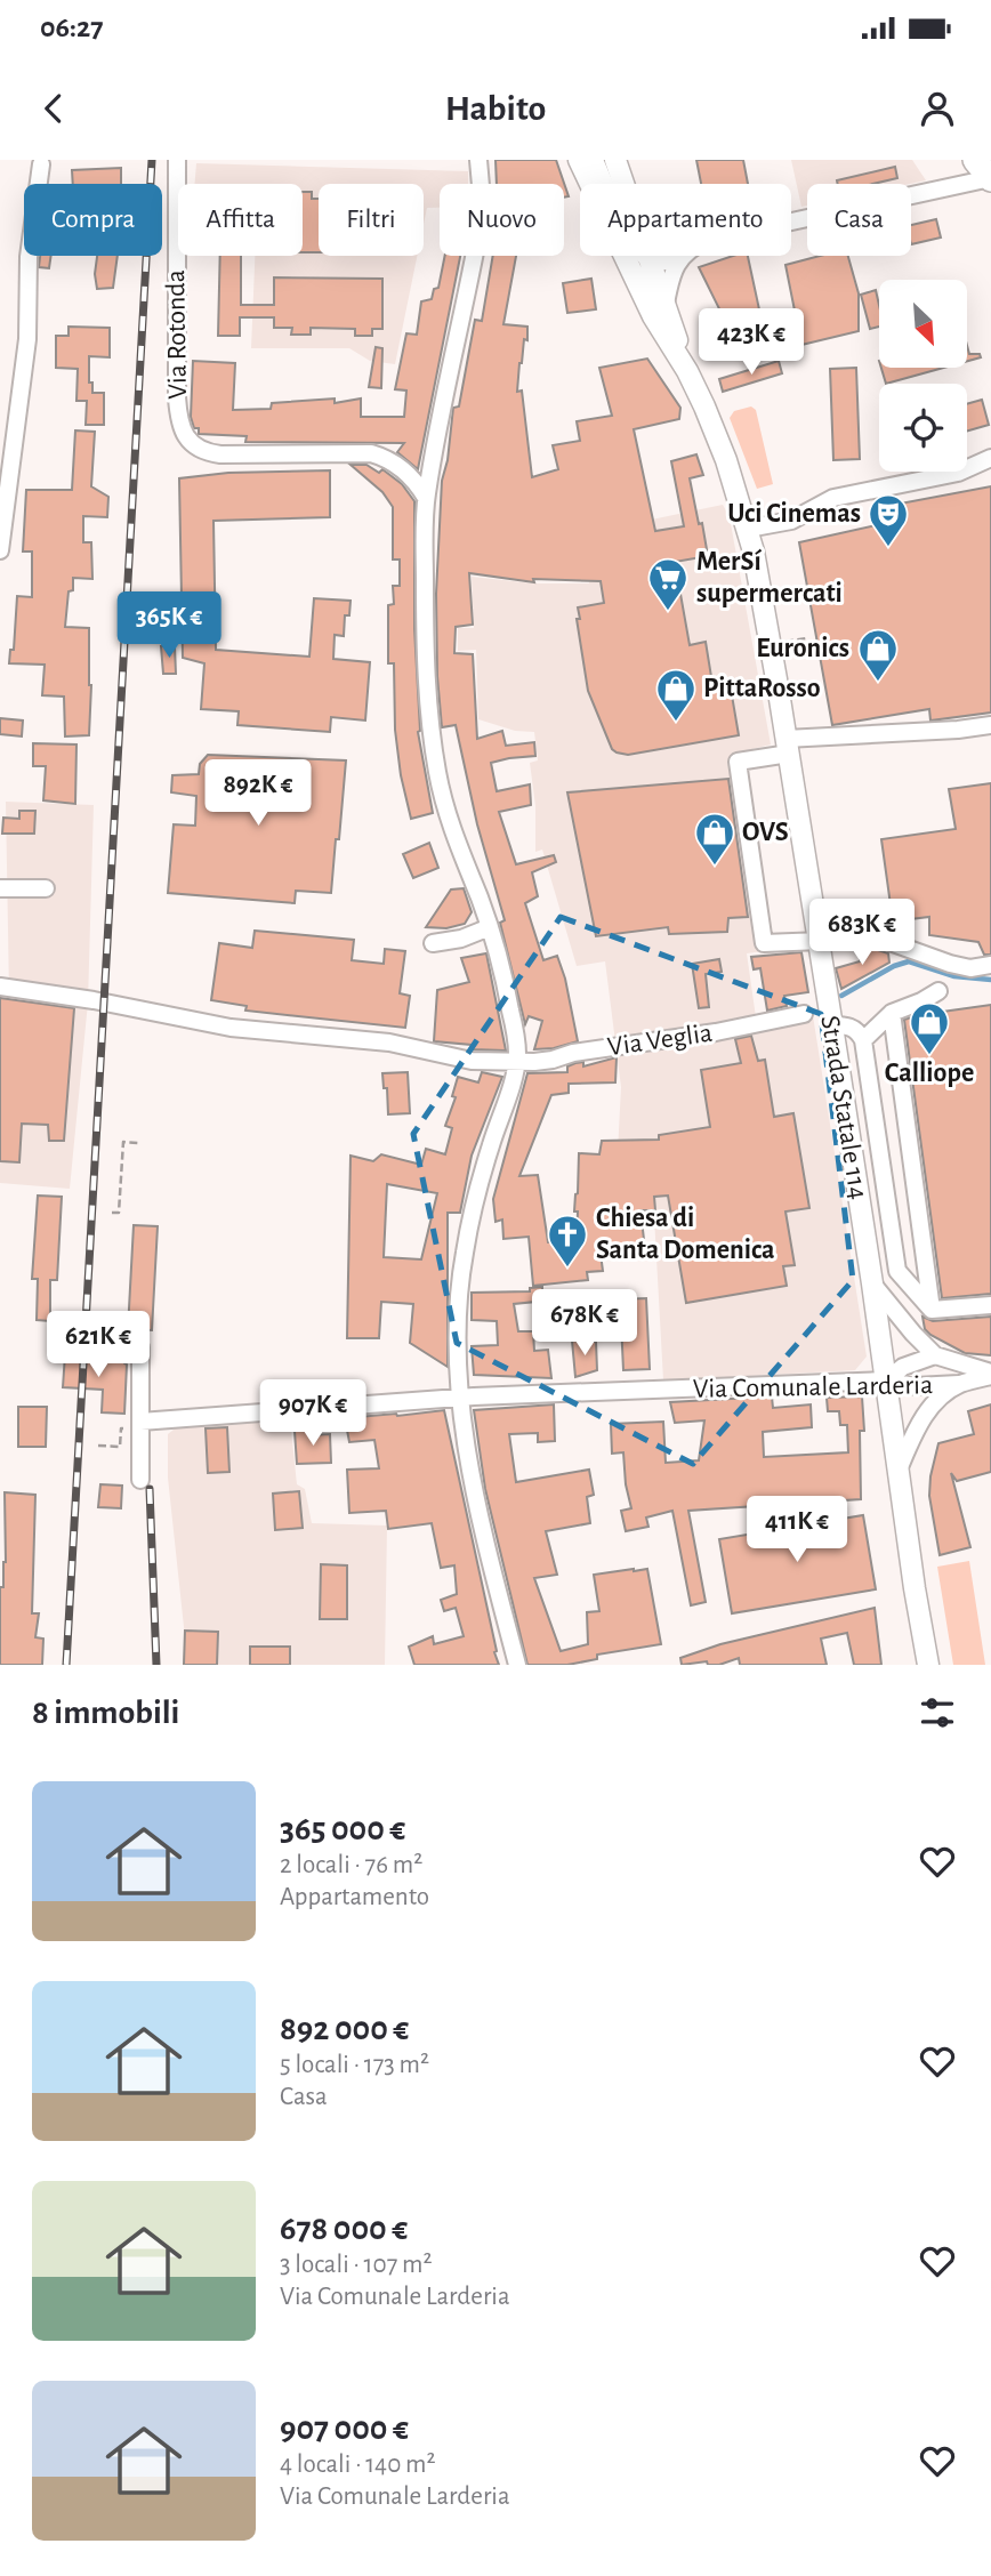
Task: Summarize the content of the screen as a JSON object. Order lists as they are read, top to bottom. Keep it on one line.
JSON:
{"streets":{"main road":["Strada Statale 114"],"street":["Via Rotonda","Via Veglia","Via Comunale Larderia"]},"crossings":[["Strada Statale 114","Via Comunale Larderia"]],"places":{"theatre":["Uci Cinemas"],"supermarket":["MerSí supermercati"],"shop":["Euronics","PittaRosso","OVS","Calliope"],"church":["Chiesa di Santa Domenica"]},"north":"bottom right","page":{"status":"06:27","header":"Habito","chip":["Compra","Affitta","Filtri","Nuovo","Appartamento","Casa"],"price":["423K €","365K €","892K €","683K €","678K €","621K €","907K €","411K €"],"heading":"8 immobili","list":[{"name":"365 000 €","note":"2 locali · 76 m² · Appartamento"},{"name":"892 000 €","note":"5 locali · 173 m² · Casa"},{"name":"678 000 €","note":"3 locali · 107 m² · Via Comunale Larderia"},{"name":"907 000 €","note":"4 locali · 140 m² · Via Comunale Larderia"}]}}
